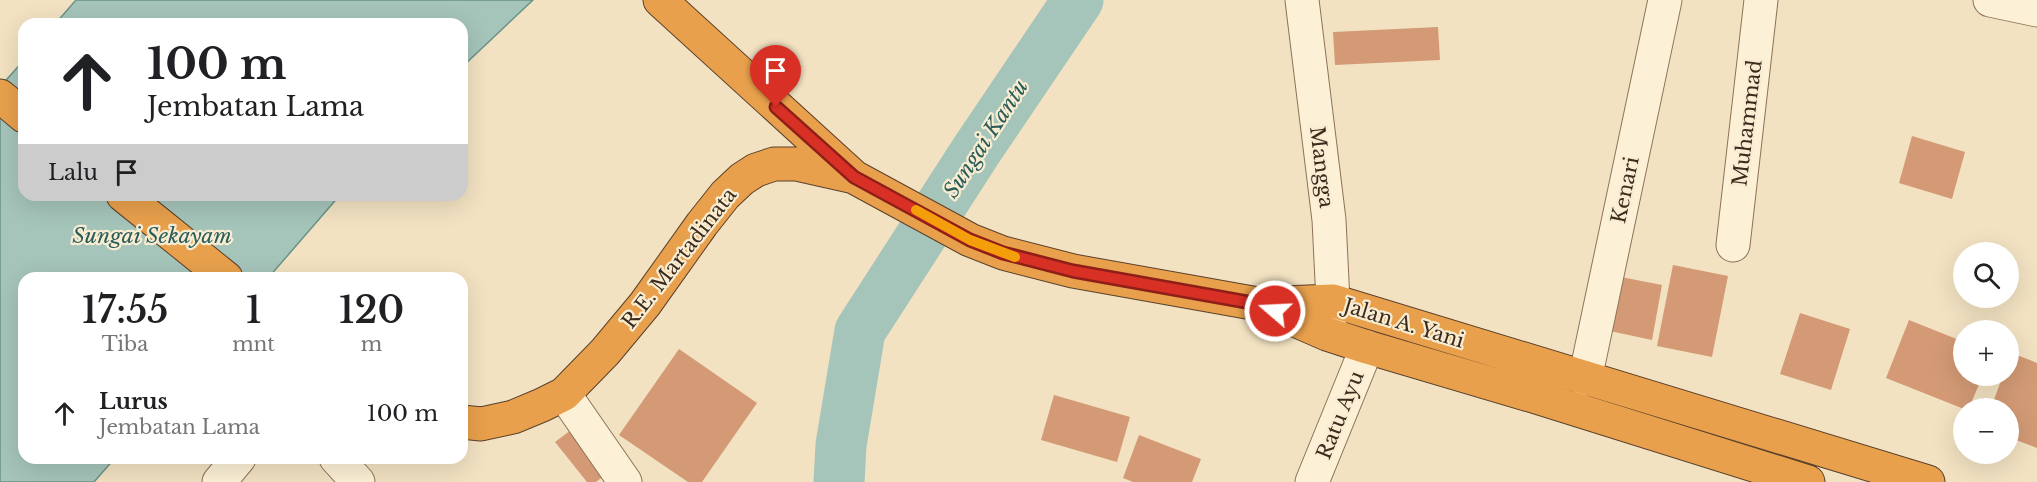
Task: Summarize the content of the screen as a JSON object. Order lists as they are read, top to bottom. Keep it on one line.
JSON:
{"streets":{"highway":["R.E. Martadinata","Jalan A. Yani"],"street":["Muhammad","Mangga","Kenari","Ratu Ayu"]},"crossings":[["Mangga","Jalan A. Yani"],["Kenari","Jalan A. Yani"],["R.E. Martadinata","Jalan A. Yani"],["Jalan A. Yani","Ratu Ayu"]],"water":["Sungai Kantu","Sungai Sekayam"],"page":{"turn":["100 m","Jembatan Lama"],"then":"Lalu","map_buttons":["+","−"],"eta":["17:55","Tiba","1","mnt","120","m"],"list":[{"name":"Lurus","note":"Jembatan Lama","value":"100 m"}]}}
